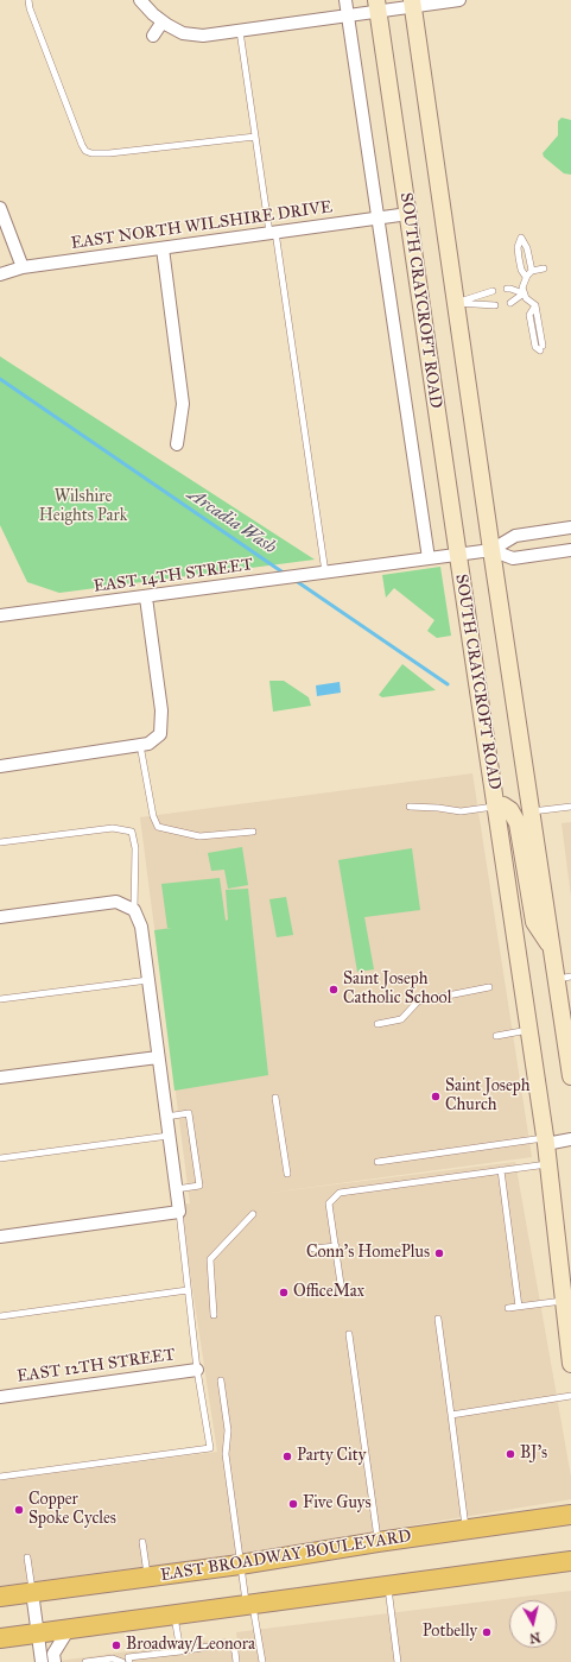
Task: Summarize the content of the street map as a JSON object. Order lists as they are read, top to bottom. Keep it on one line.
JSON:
{"streets":{"main road":["SOUTH CRAYCROFT ROAD","EAST BROADWAY BOULEVARD"],"street":["EAST NORTH WILSHIRE DRIVE","EAST 14TH STREET","EAST 12TH STREET"]},"crossings":[["EAST NORTH WILSHIRE DRIVE","SOUTH CRAYCROFT ROAD"],["SOUTH CRAYCROFT ROAD","EAST 14TH STREET"]],"water":["Arcadia Wash"],"parks":["Wilshire Heights Park"],"places":["Saint Joseph Catholic School","Saint Joseph Church","Conn’s HomePlus","OfficeMax","BJ's","Party City","Five Guys","Copper Spoke Cycles","Potbelly","Broadway/Leonora"],"north":"bottom"}
